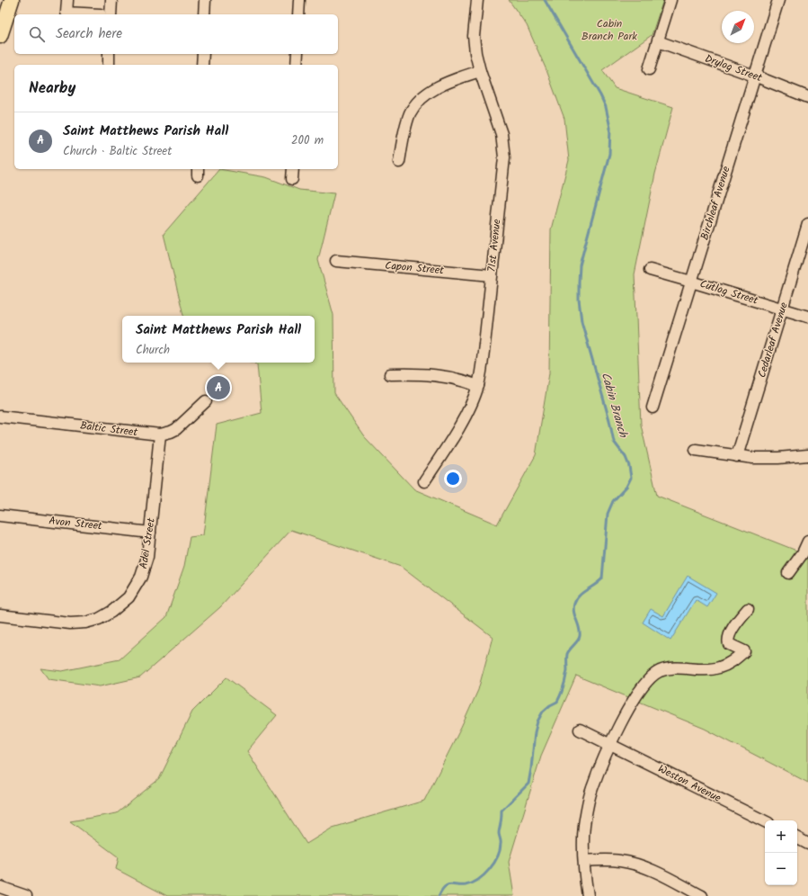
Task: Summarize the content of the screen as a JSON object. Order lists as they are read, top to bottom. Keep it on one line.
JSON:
{"streets":{"street":["Drylog Street","Birchleaf Avenue","71st Avenue","Capon Street","Cutlog Street","Cedarleaf Avenue","Baltic Street","Avon Street","Adel Street","Weston Avenue"]},"crossings":[["Drylog Street","Birchleaf Avenue"],["Birchleaf Avenue","Cutlog Street"],["71st Avenue","Capon Street"],["Cutlog Street","Cedarleaf Avenue"],["Baltic Street","Adel Street"],["Avon Street","Adel Street"]],"water":["Cabin Branch"],"parks":["Cabin Branch Park"],"north":"top right","page":{"search":"Search here","heading":"Nearby","list":[{"mark":"A","name":"Saint Matthews Parish Hall","note":"Church · Baltic Street","value":"200 m"}],"popup":["Saint Matthews Parish Hall","Church"],"pins":"A","map_buttons":["+","−"]}}
